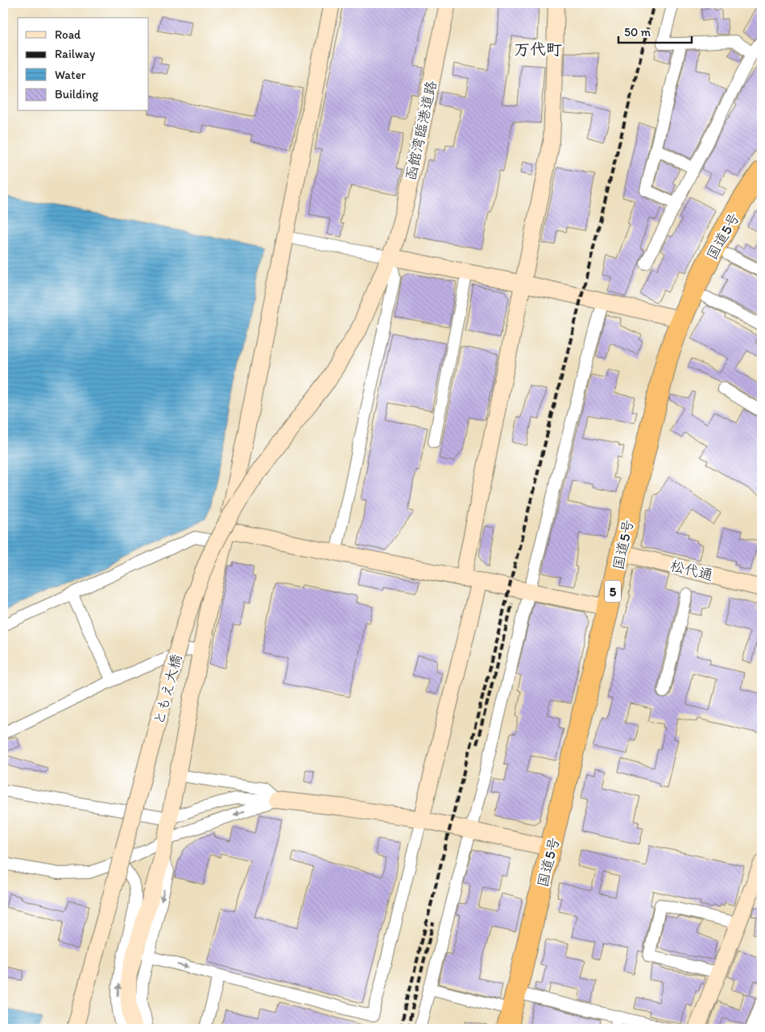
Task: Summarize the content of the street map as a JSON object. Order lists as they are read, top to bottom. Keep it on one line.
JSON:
{"streets":{"highway":["国道5号","5"],"street":["函館湾臨港道路","松代通","ともえ大橋"]},"crossings":[["函館湾臨港道路","ともえ大橋"],["国道5号","松代通"]],"districts":["万代町"],"legend":["Road","Railway","Water","Building"],"scale_bar":"50 m"}
